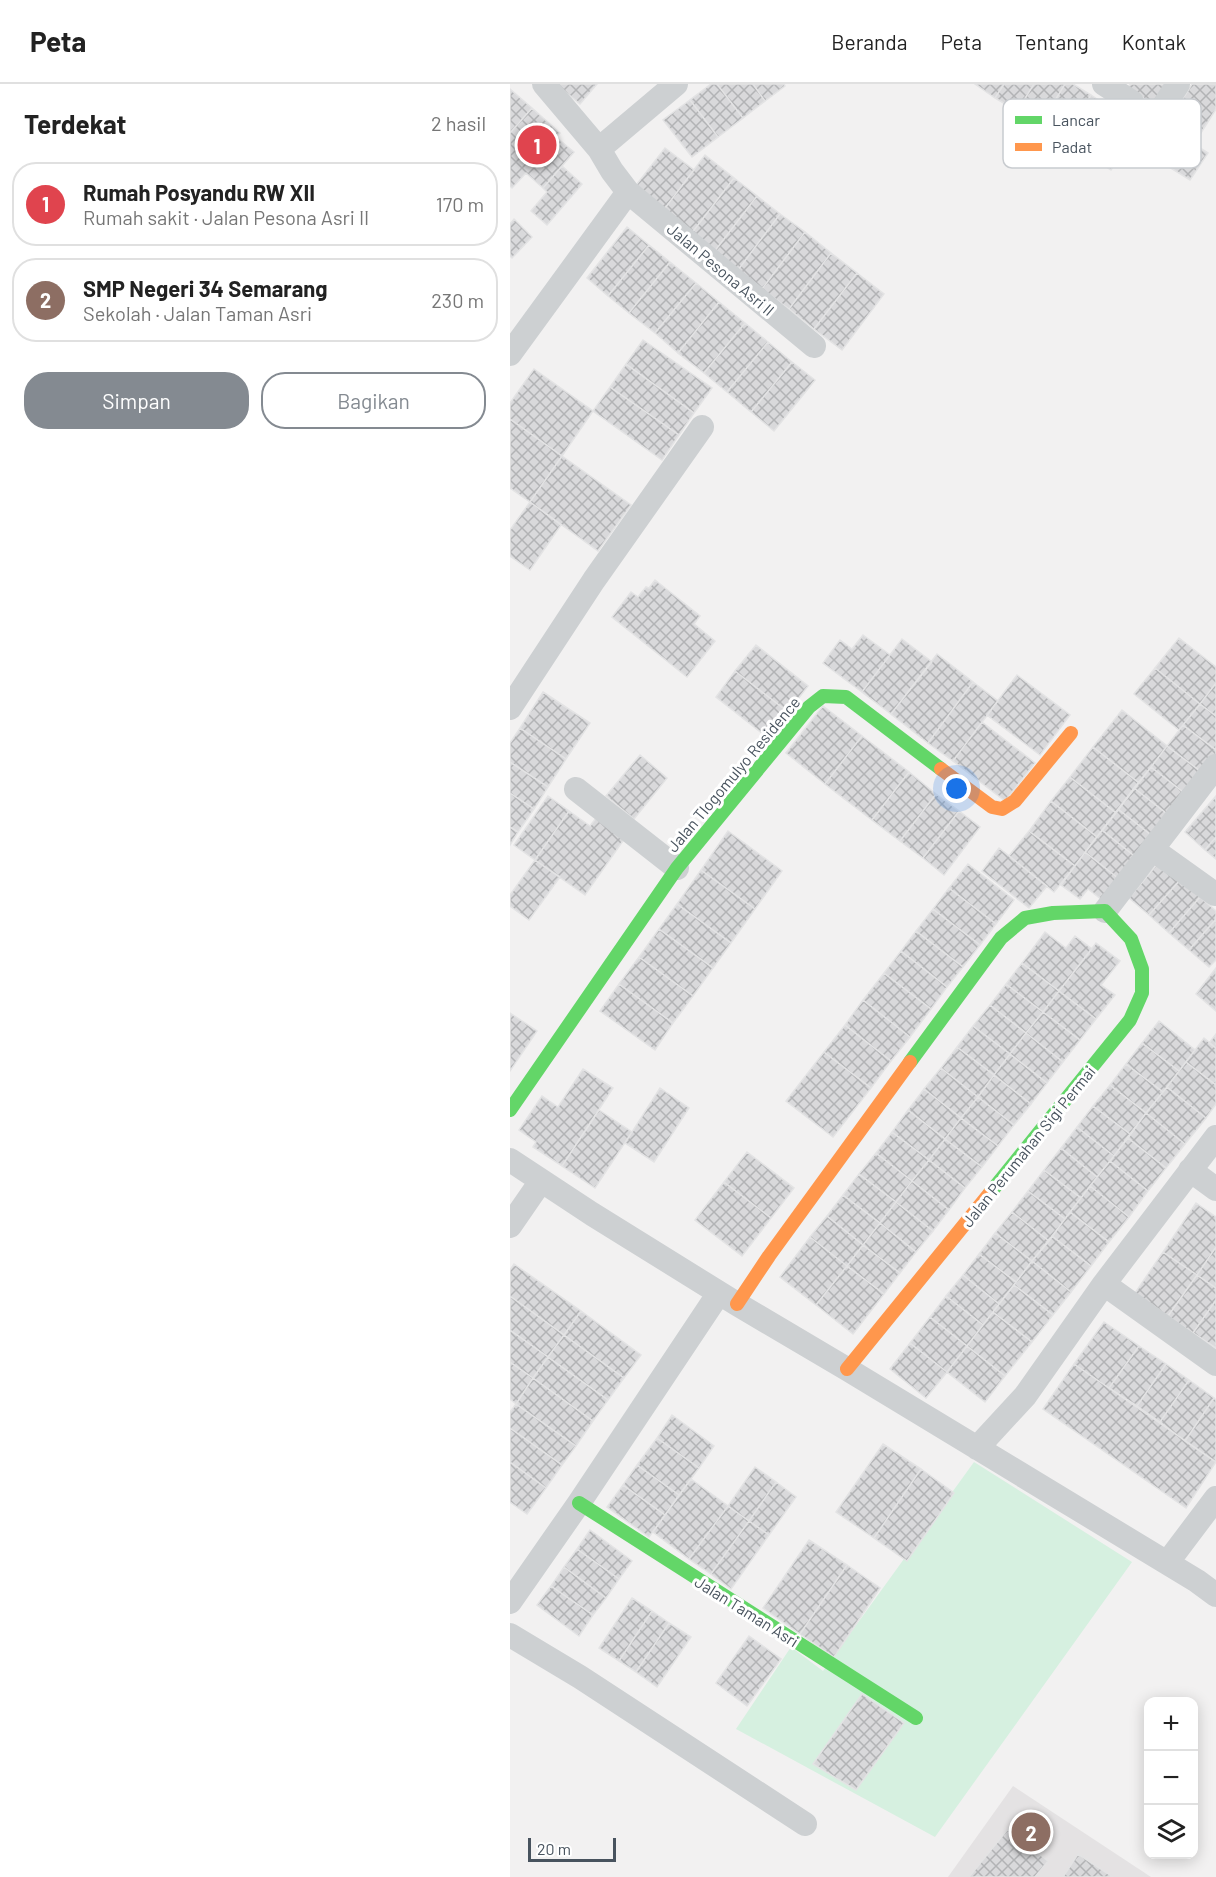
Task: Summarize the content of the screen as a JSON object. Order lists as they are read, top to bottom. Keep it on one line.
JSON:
{"streets":{"street":["Jalan Pesona Asri II","Jalan Tlogomulyo Residence","Jalan Perumahan Sigi Permai","Jalan Taman Asri"]},"legend":["Lancar","Padat"],"scale_bar":"20 m","page":{"header":"Peta","nav":["Beranda","Peta","Tentang","Kontak"],"heading":["Terdekat","2 hasil"],"pins":["1","2"],"list":[{"mark":"1","name":"Rumah Posyandu RW XII","note":"Rumah sakit · Jalan Pesona Asri II","value":"170 m"},{"mark":"2","name":"SMP Negeri 34 Semarang","note":"Sekolah · Jalan Taman Asri","value":"230 m"}],"buttons":["Simpan","Bagikan"],"map_buttons":["+","−"],"scale":"20 m"}}
